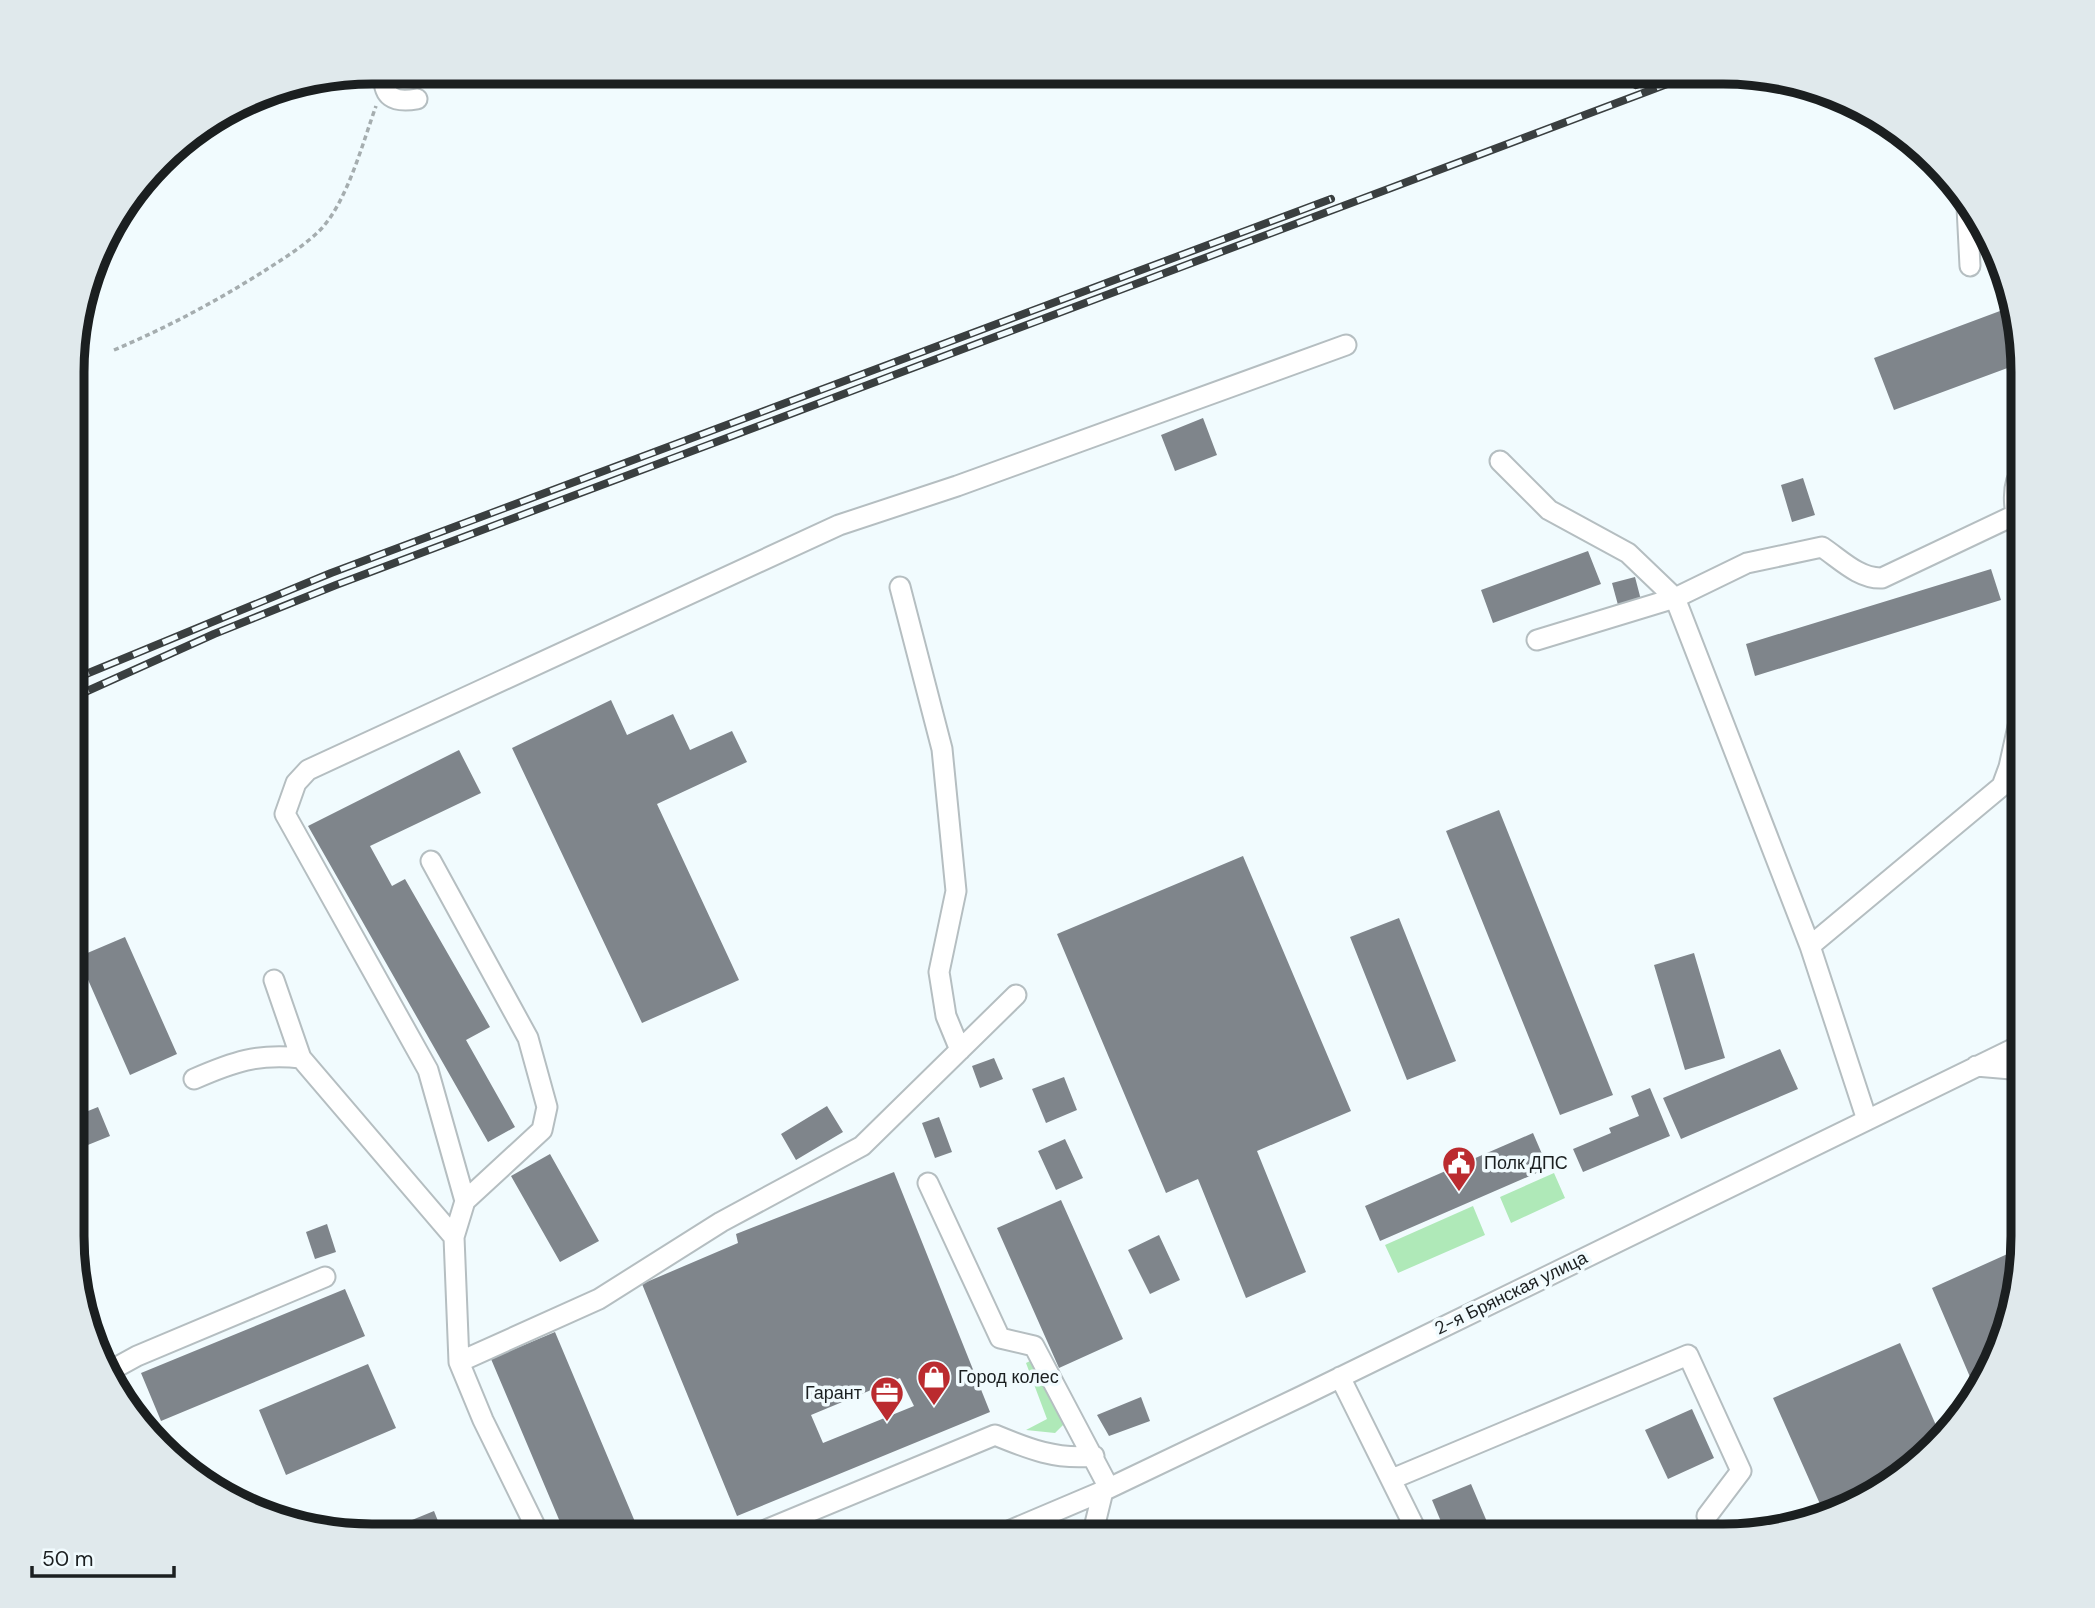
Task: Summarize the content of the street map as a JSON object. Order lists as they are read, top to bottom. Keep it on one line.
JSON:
{"streets":{"street":["2-я Брянская улица"]},"places":{"public building":["Полк ДПС"],"shop":["Город колес"],"office":["Гарант"]},"scale_bar":"50 m"}
